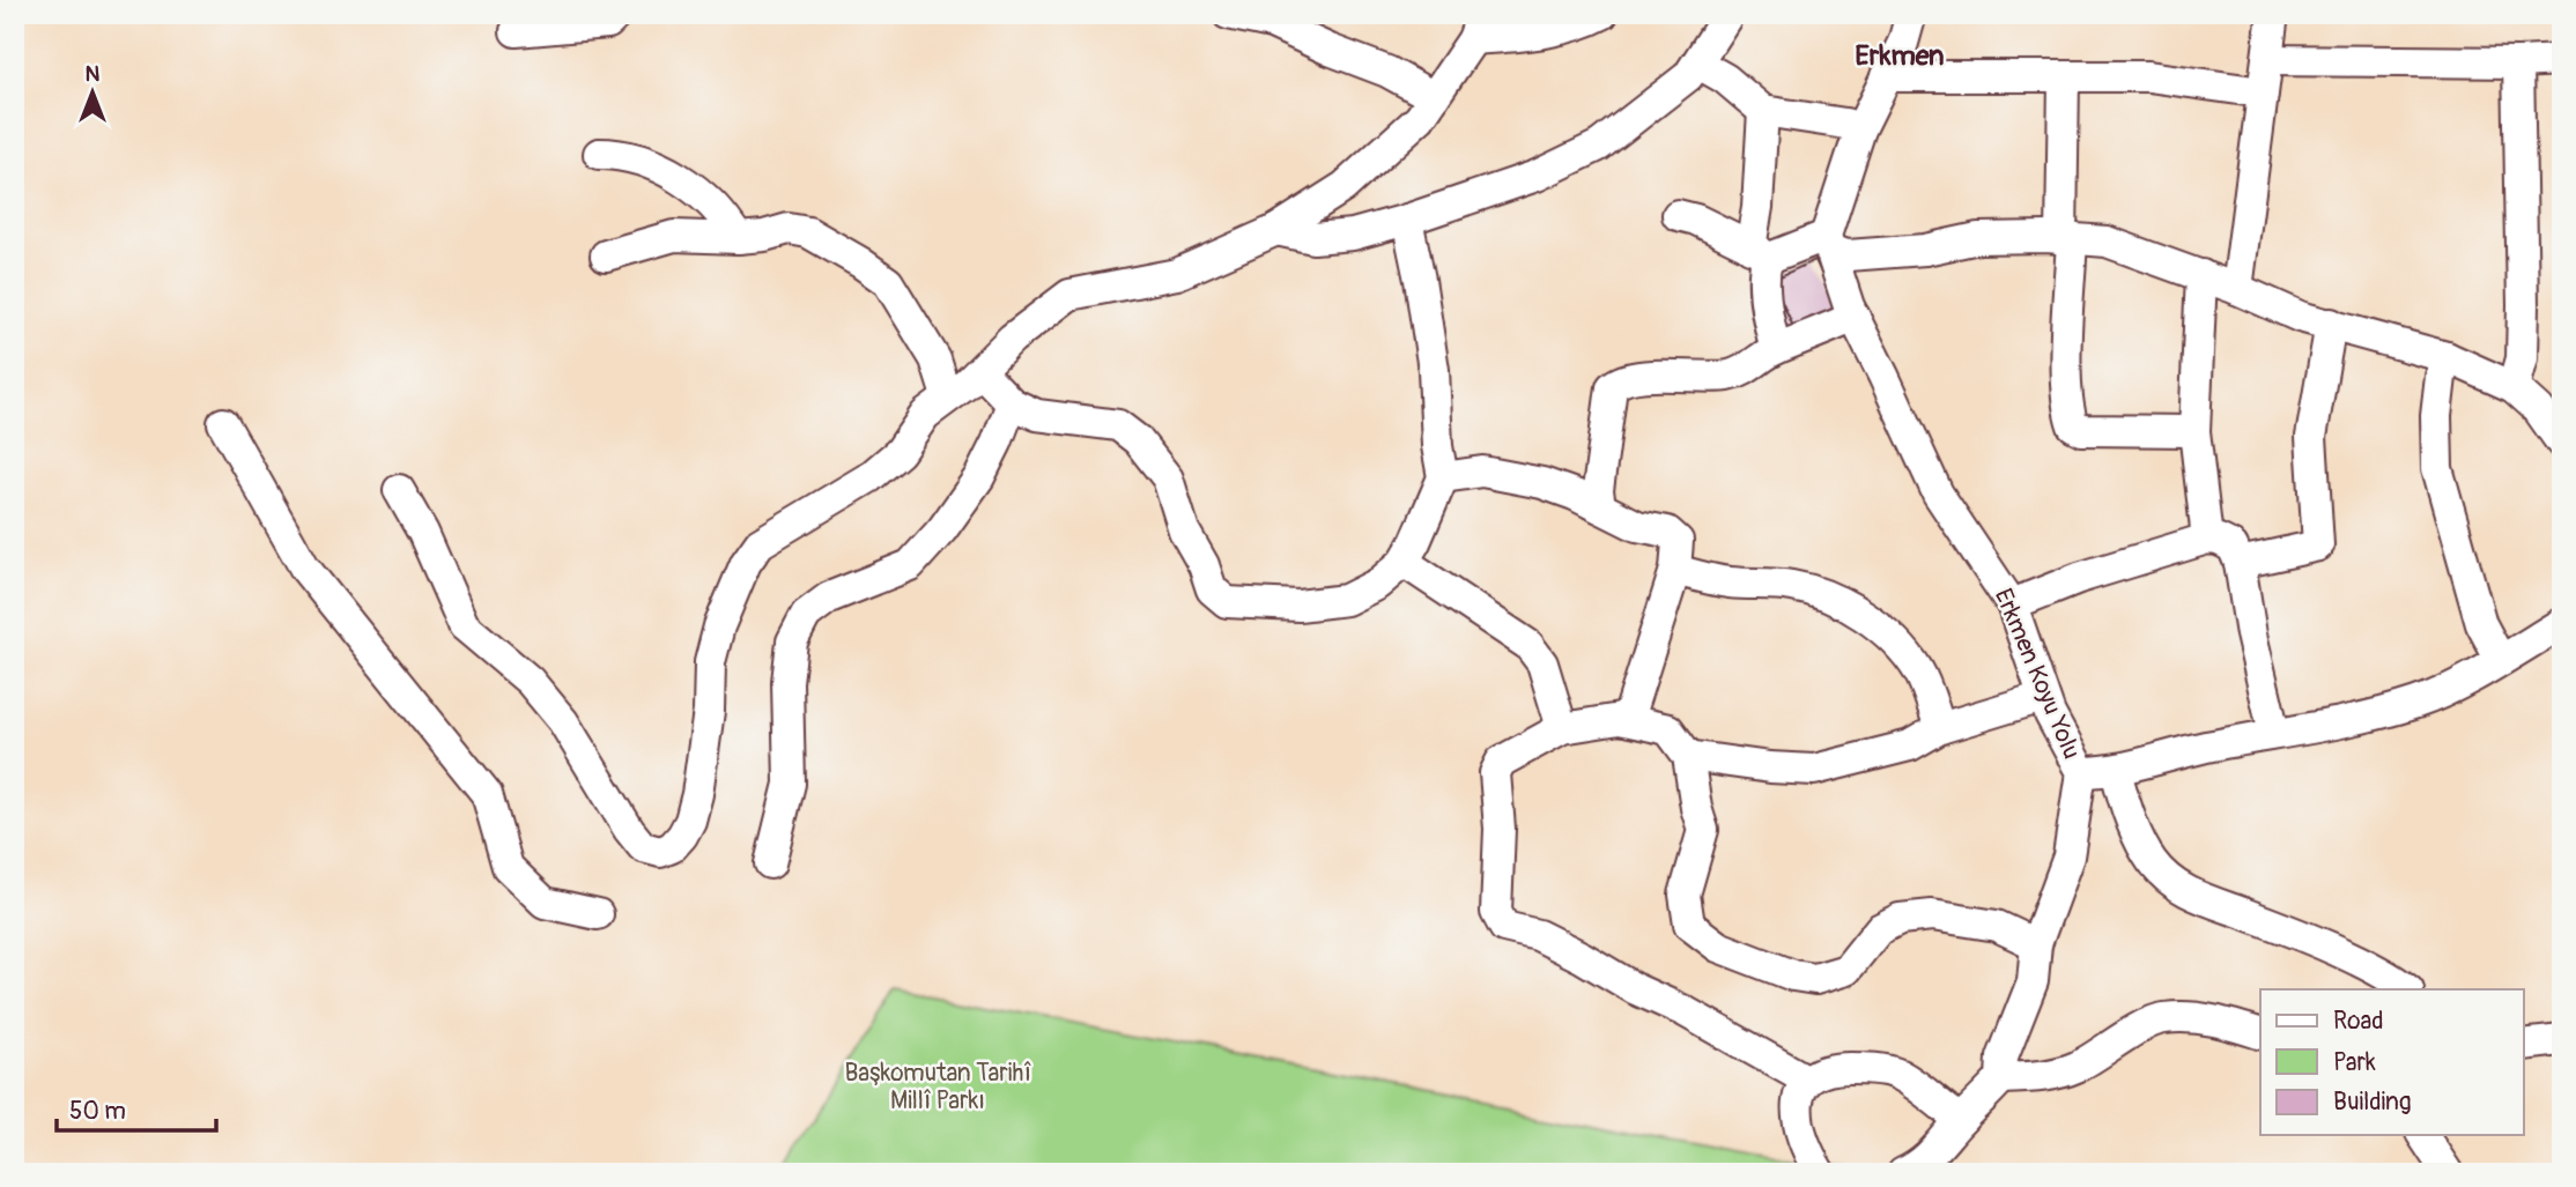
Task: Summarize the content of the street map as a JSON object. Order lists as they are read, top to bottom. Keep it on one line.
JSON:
{"streets":{"street":["Erkmen Koyu Yolu"]},"districts":["Erkmen"],"parks":["Başkomutan Tarihî Millî Parkı"],"legend":["Road","Park","Building"],"scale_bar":"50 m","north":"top"}
